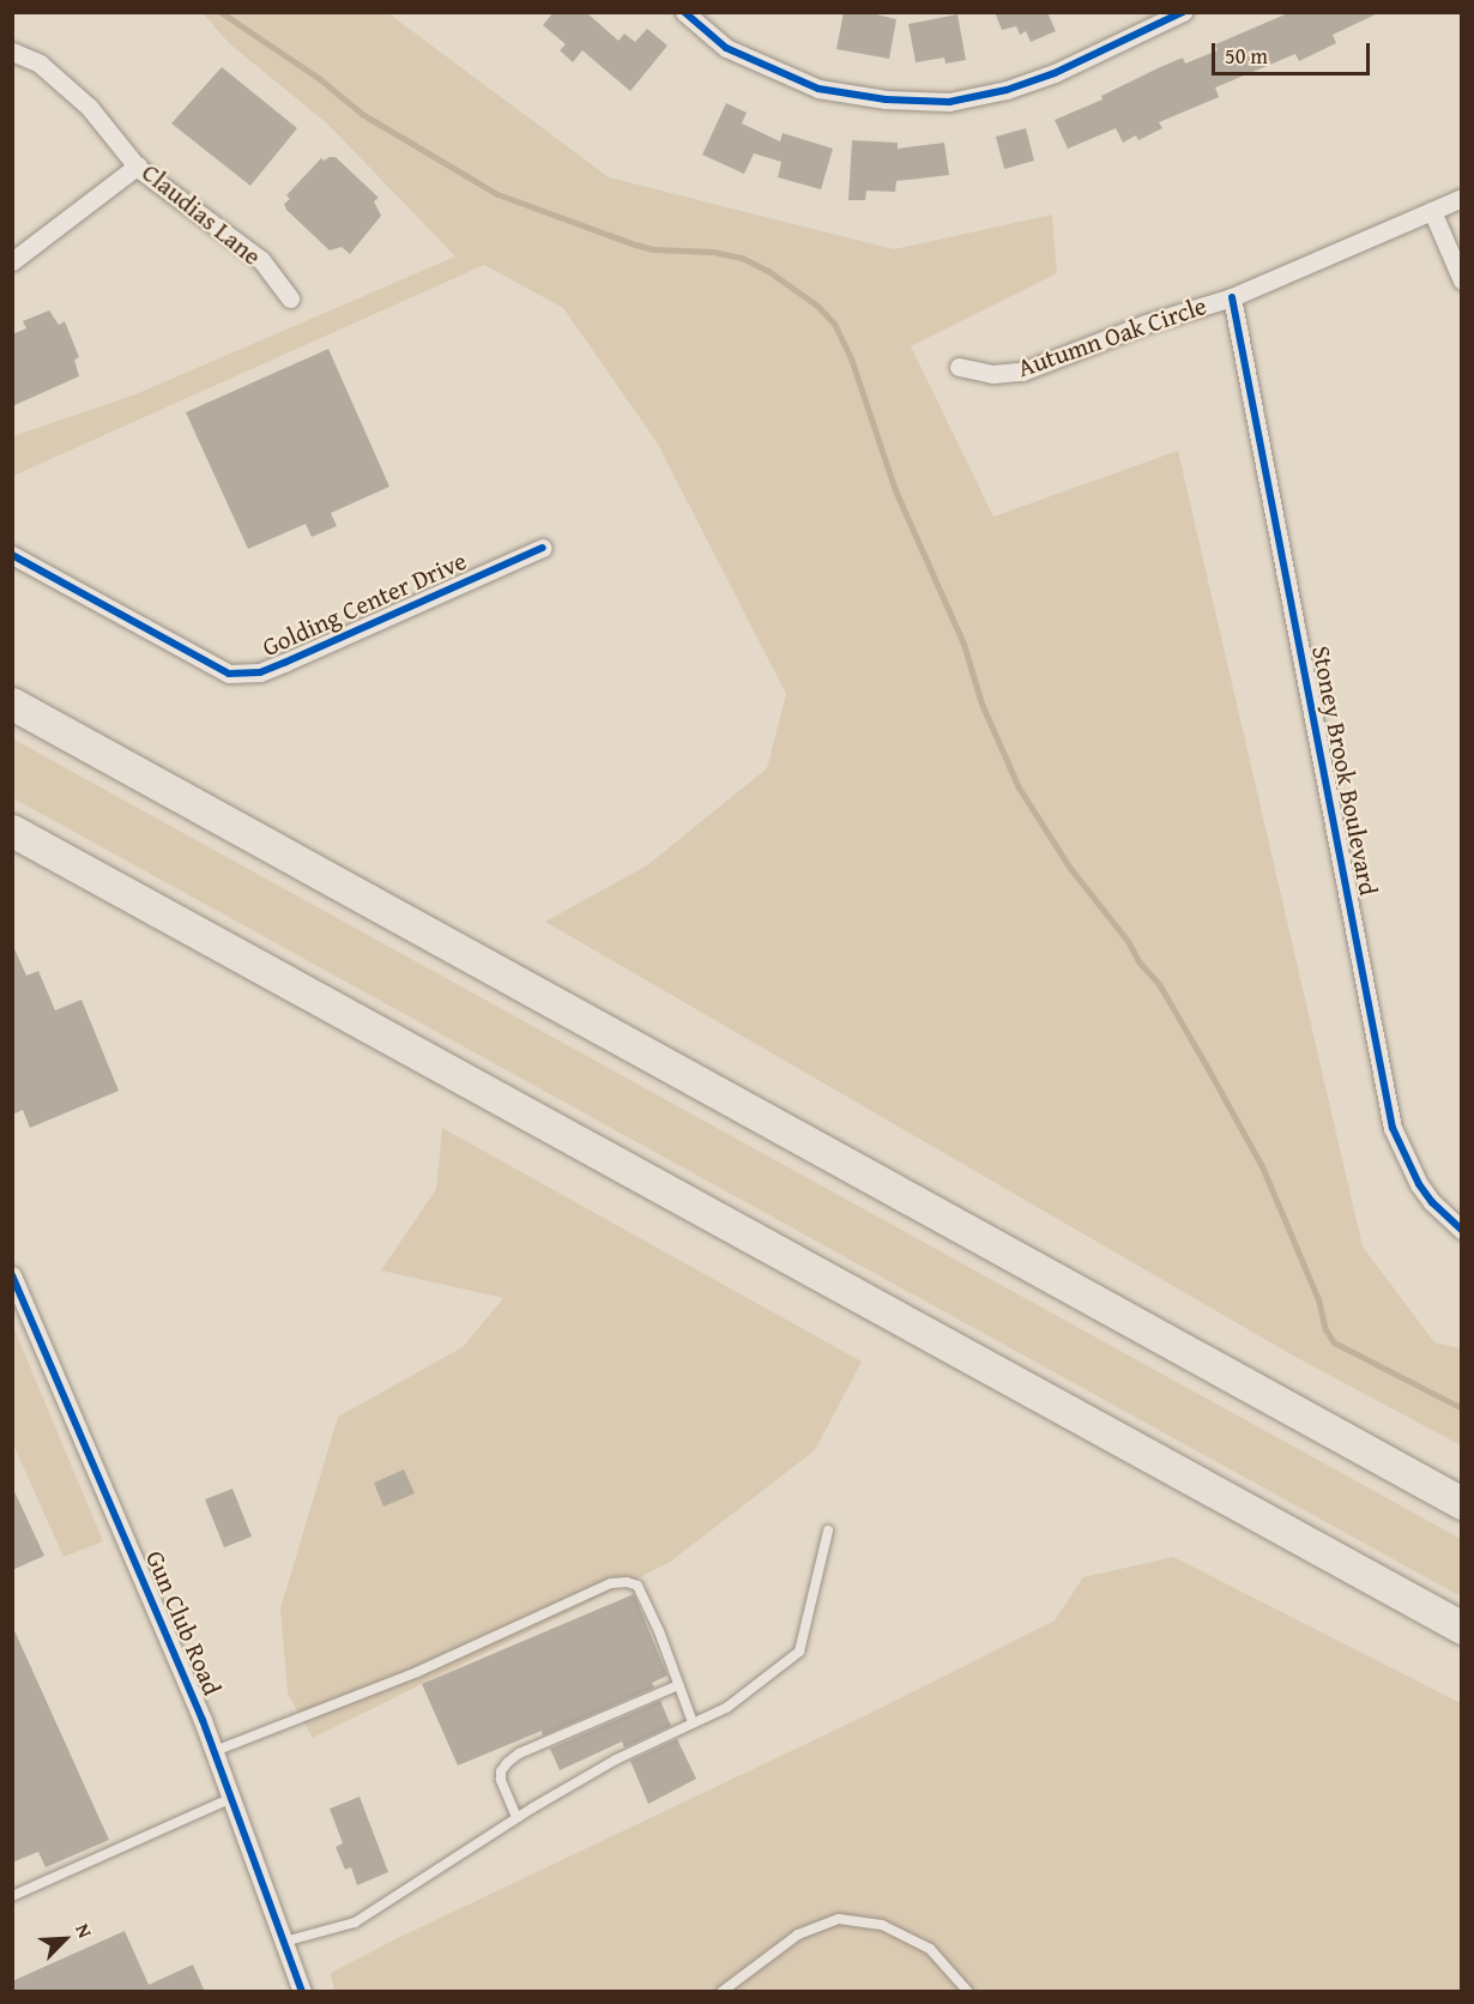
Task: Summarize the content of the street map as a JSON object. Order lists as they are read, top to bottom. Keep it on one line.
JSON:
{"streets":{"street":["Claudias Lane","Autumn Oak Circle","Golding Center Drive","Stoney Brook Boulevard","Gun Club Road"]},"crossings":[["Autumn Oak Circle","Stoney Brook Boulevard"]],"scale_bar":"50 m","north":"top right"}
